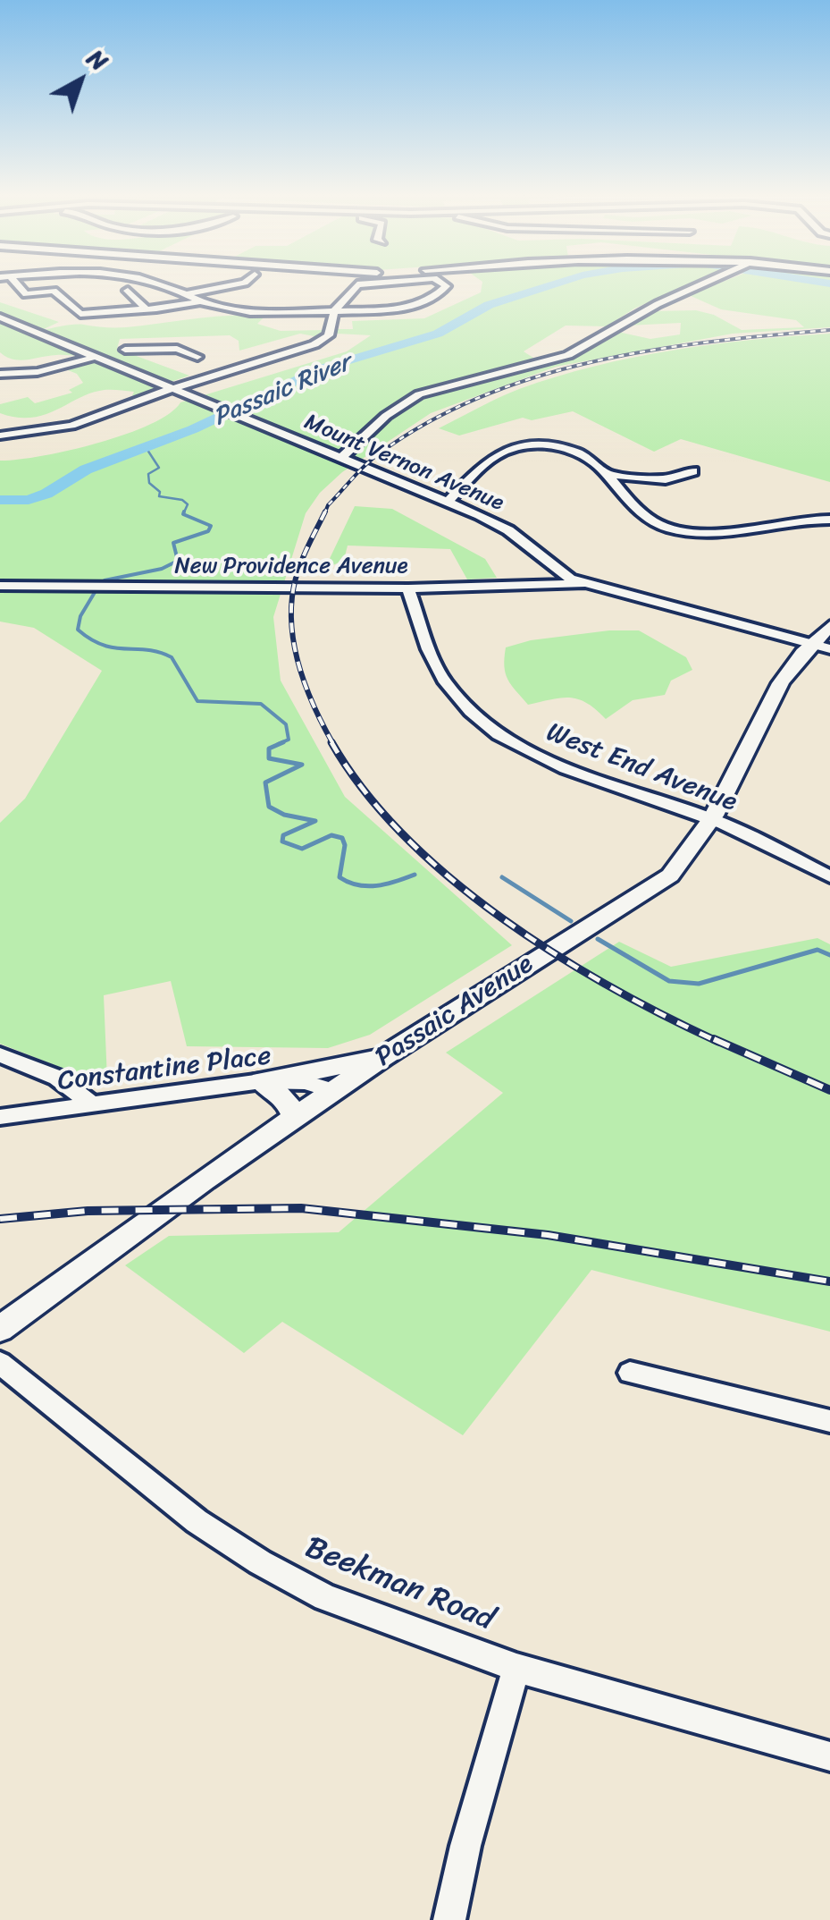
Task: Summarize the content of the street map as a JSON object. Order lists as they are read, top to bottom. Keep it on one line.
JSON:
{"streets":{"main road":["Passaic Avenue"],"street":["Mount Vernon Avenue","New Providence Avenue","West End Avenue","Constantine Place","Beekman Road"]},"crossings":[["Mount Vernon Avenue","New Providence Avenue"],["New Providence Avenue","West End Avenue"],["West End Avenue","Passaic Avenue"],["Passaic Avenue","Constantine Place"]],"water":["Passaic River"],"north":"top right"}
